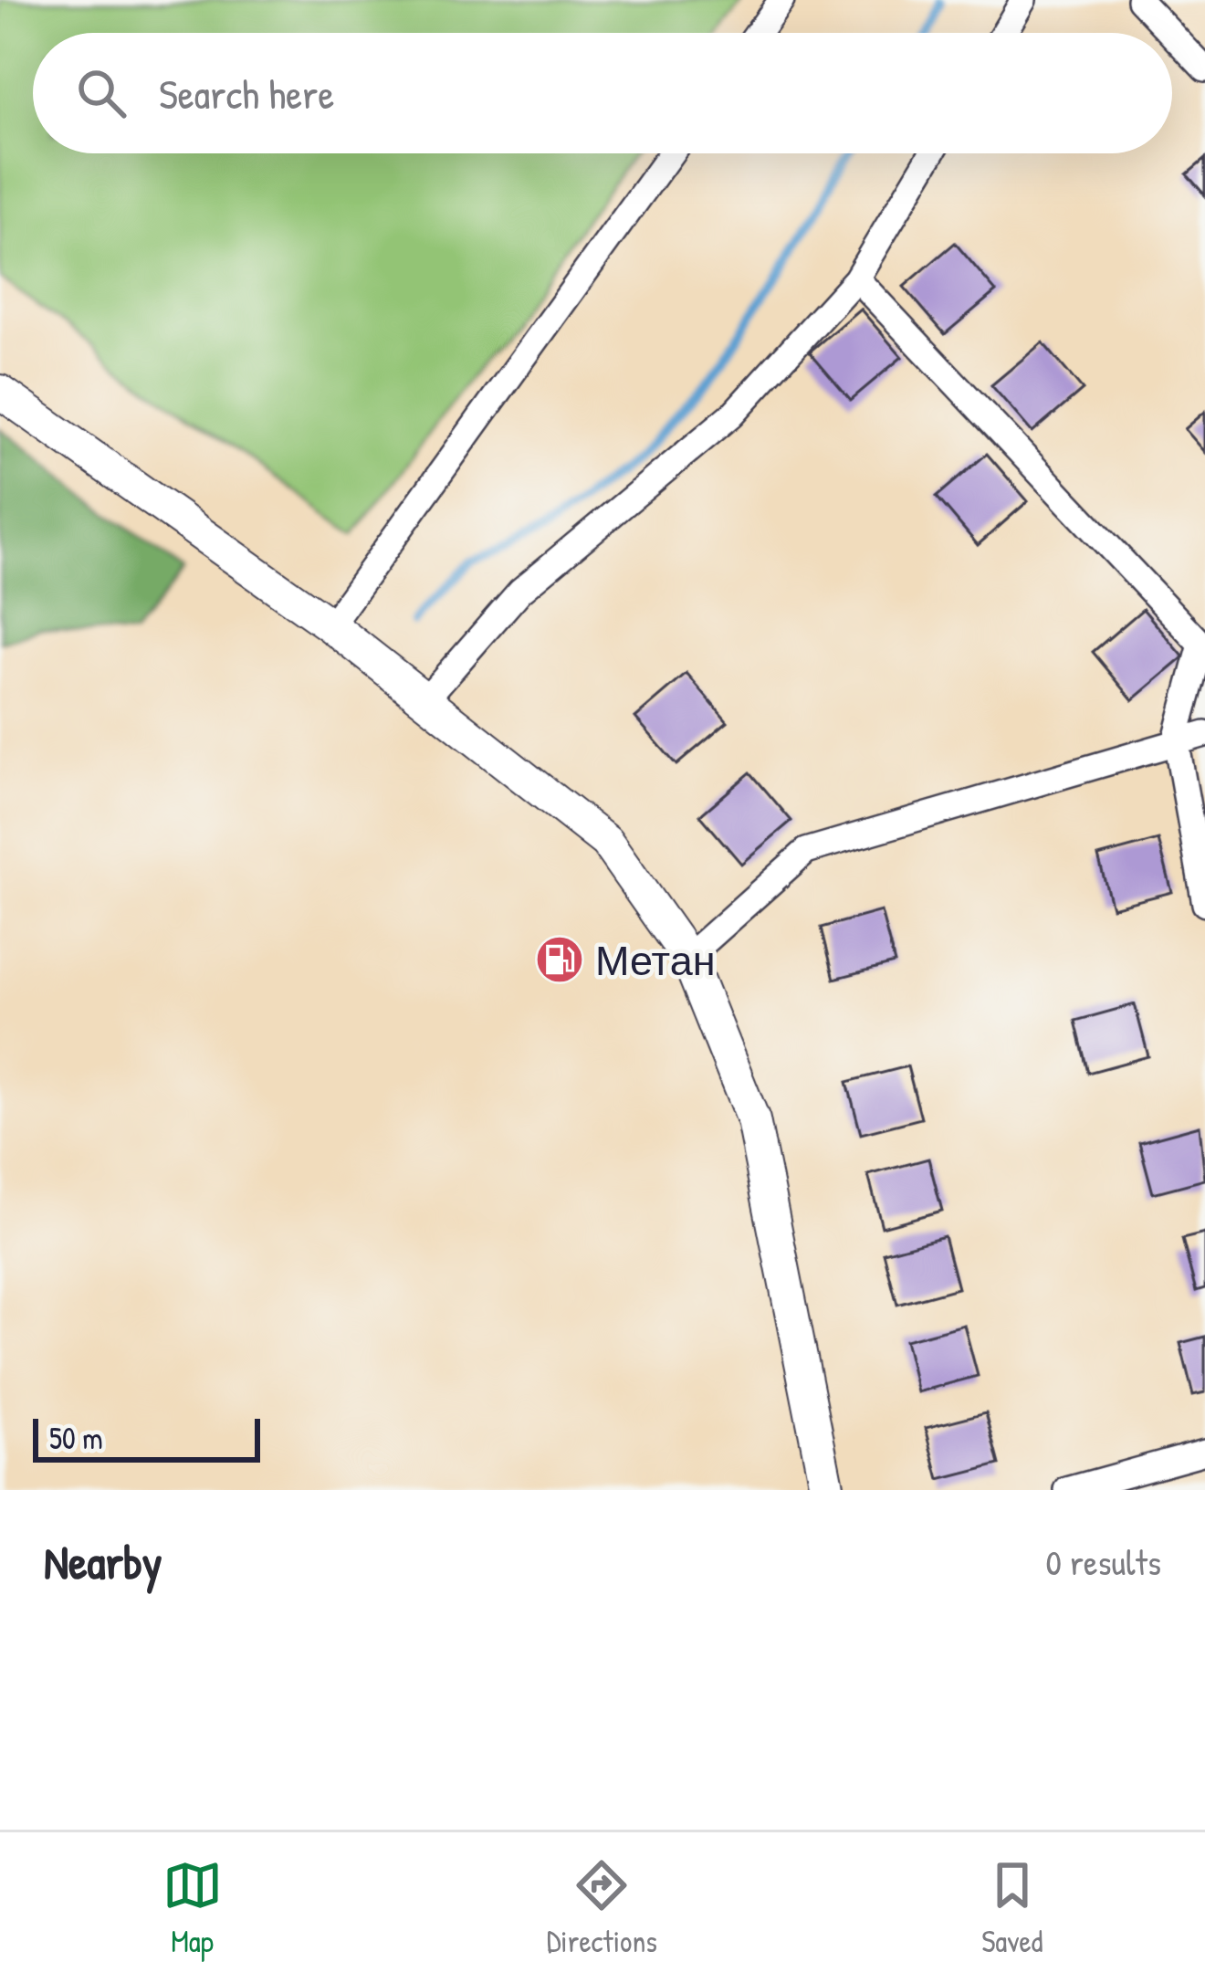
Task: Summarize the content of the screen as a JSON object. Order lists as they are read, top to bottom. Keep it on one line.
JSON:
{"places":{"fuel station":["Метан"]},"scale_bar":"50 m","page":{"search":"Search here","scale":"50 m","heading":["Nearby","0 results"],"nav":["Map","Directions","Saved"]}}
